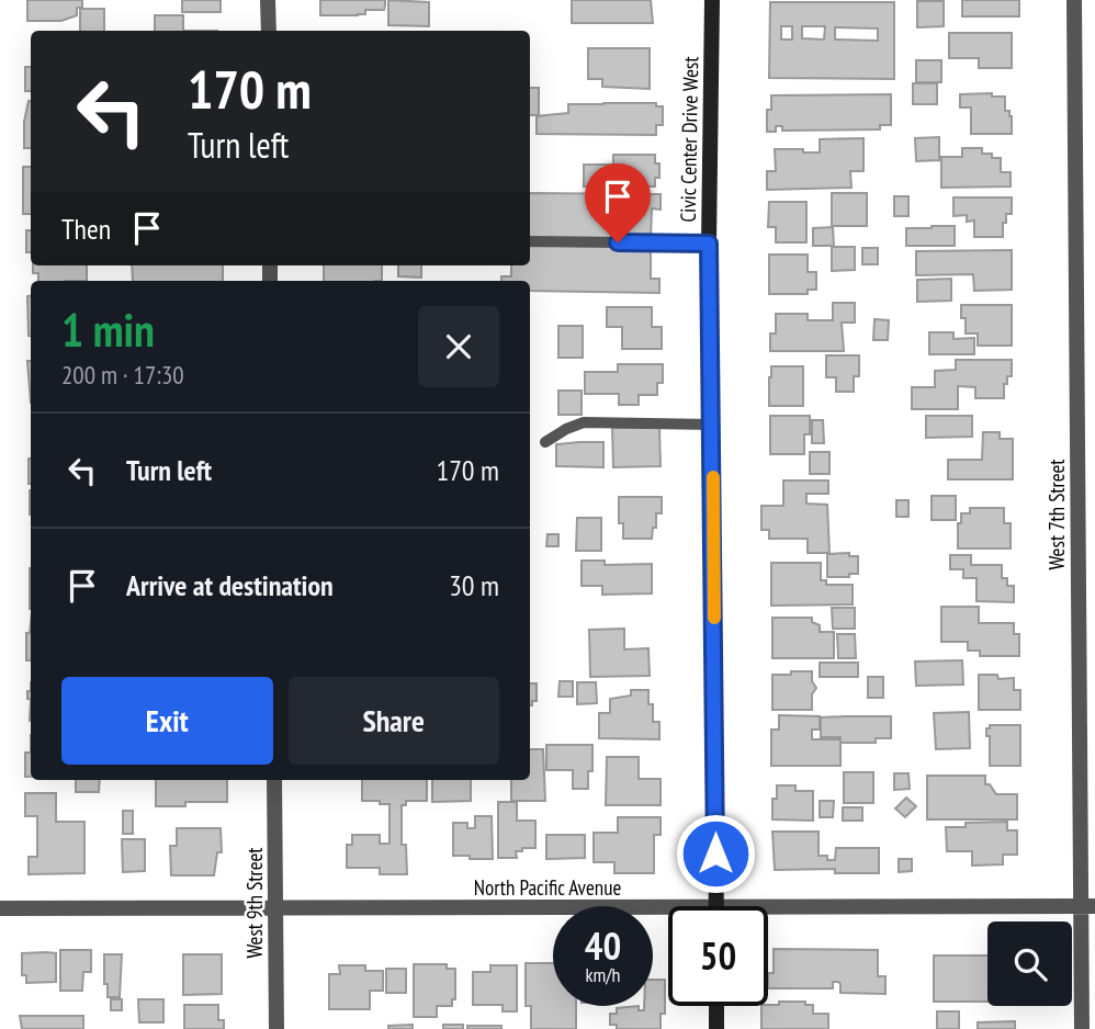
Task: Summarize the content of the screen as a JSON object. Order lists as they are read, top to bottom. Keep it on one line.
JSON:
{"streets":{"main road":["Civic Center Drive West"],"street":["West 7th Street","North Pacific Avenue","West 9th Street"]},"crossings":[["West 7th Street","North Pacific Avenue"],["North Pacific Avenue","West 9th Street"]],"page":{"turn":["170 m","Turn left"],"then":"Then","heading":["1 min","200 m · 17:30"],"list":[{"name":"Turn left","value":"170 m"},{"name":"Arrive at destination","value":"30 m"}],"buttons":["Exit","Share"],"speed":"40 km/h","limit":"50"}}
